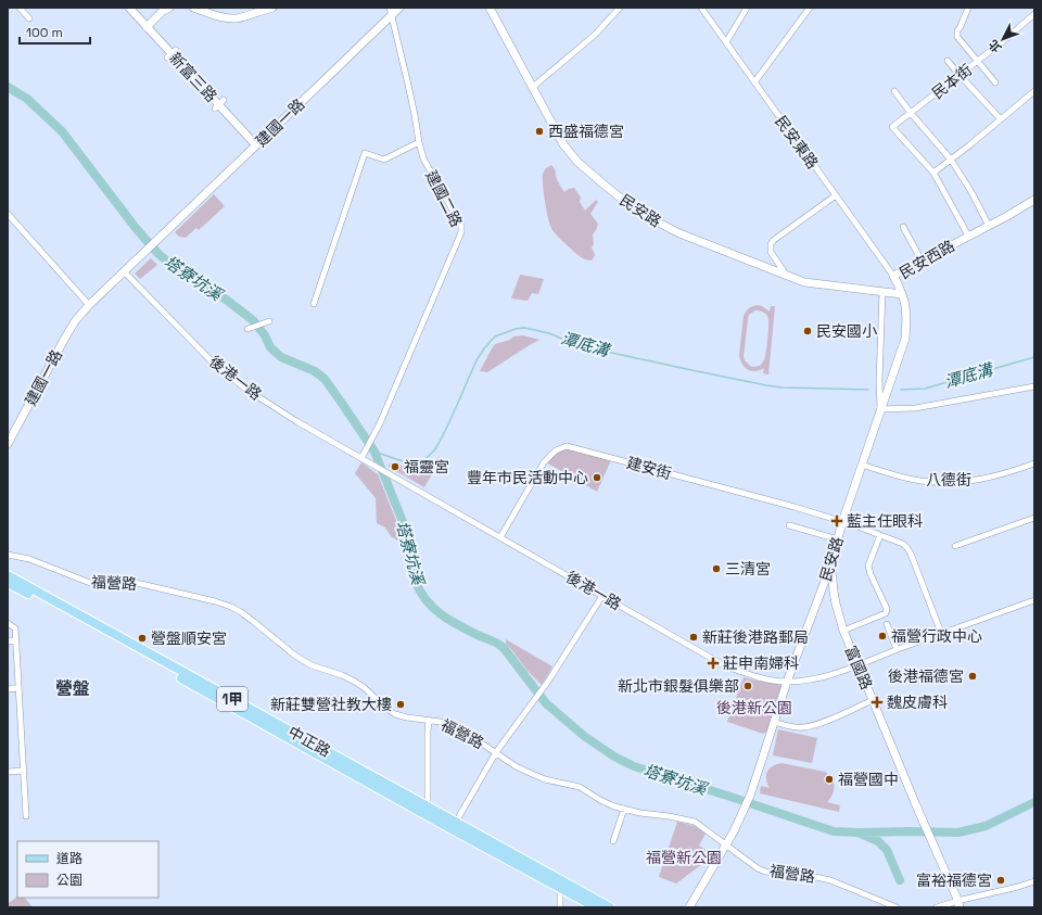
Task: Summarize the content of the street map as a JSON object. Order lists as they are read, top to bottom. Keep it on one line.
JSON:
{"streets":{"main road":["1甲","中正路"],"street":["新富三路","民本街","建國一路","民安東路","建國二路","民安路","民安西路","後港一路","建安街","八德街","福營路","富國路"]},"crossings":[["新富三路","建國一路"],["建國一路","建國二路"],["建國一路","後港一路"],["民安東路","民安西路"],["建國二路","後港一路"],["民安路","民安西路"],["民安路","後港一路"],["民安路","建安街"],["民安路","八德街"],["民安路","福營路"],["民安路","富國路"],["後港一路","建安街"],["後港一路","富國路"]],"districts":["營盤"],"water":["塔寮坑溪","潭底溝"],"parks":["後港新公園","福營新公園"],"places":{"other":["西盛福德宮","民安國小","福靈宮","豐年市民活動中心","三清宮","福營行政中心","新莊後港路郵局","營盤順安宮","後港福德宮","新北市銀髮俱樂部","新莊雙營社教大樓","福營國中","富裕福德宮"],"health":["藍主任眼科","莊申南婦科","魏皮膚科"]},"legend":["道路","公園"],"scale_bar":"100 m","north":"bottom left"}
